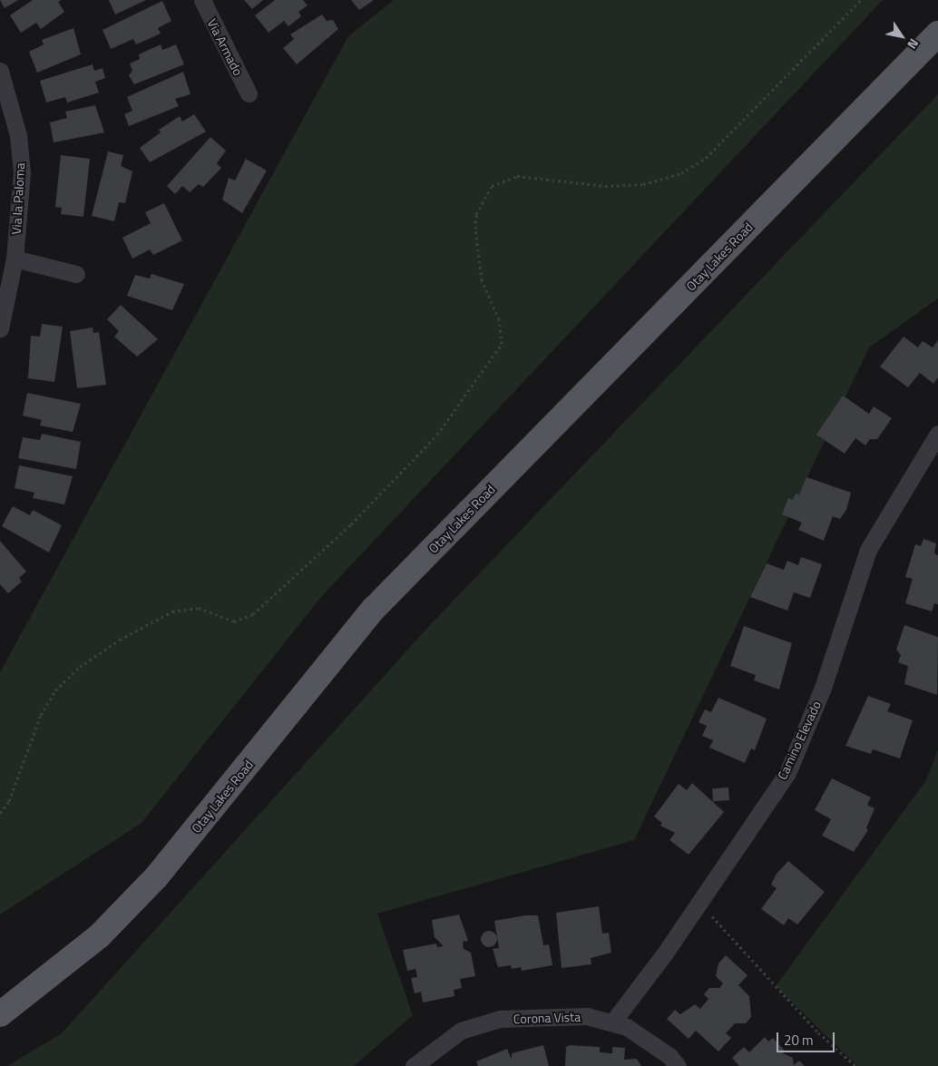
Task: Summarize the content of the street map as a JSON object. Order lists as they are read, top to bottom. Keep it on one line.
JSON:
{"streets":{"main road":["Otay Lakes Road"],"street":["Via Armado","Via la Paloma","Camino Elevado","Corona Vista"]},"crossings":[["Camino Elevado","Corona Vista"]],"scale_bar":"20 m","north":"bottom right"}
